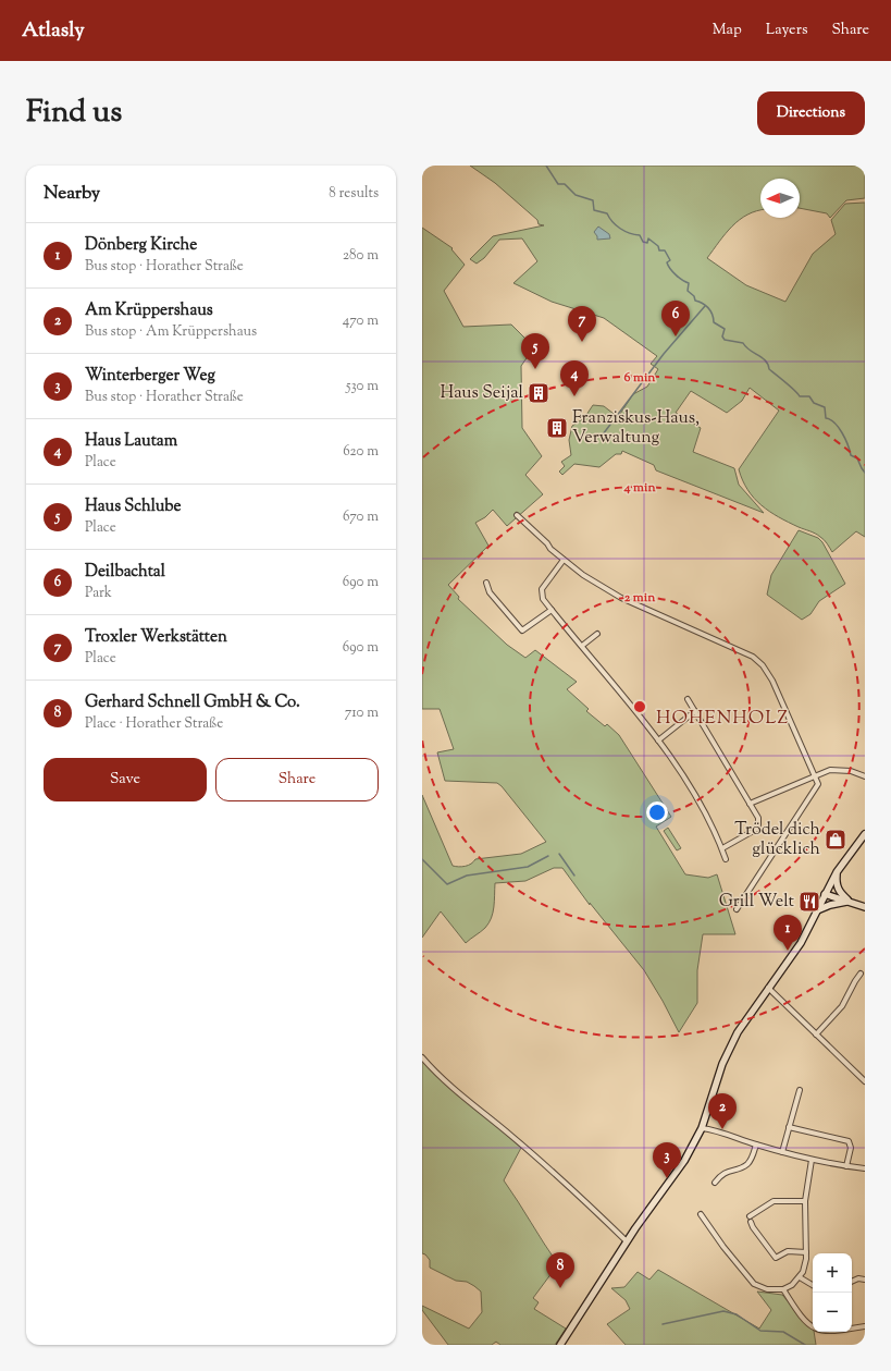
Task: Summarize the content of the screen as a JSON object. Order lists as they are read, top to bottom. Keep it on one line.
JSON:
{"districts":["HOHENHOLZ"],"places":{"building":["Haus Seijal","Franziskus-Haus, Verwaltung"],"shop":["Trödel dich glücklich"],"restaurant":["Grill Welt"]},"north":"left","page":{"header":"Atlasly","nav":["Map","Layers","Share"],"title":"Find us","buttons":["Directions",["Save","Share"]],"heading":["Nearby","8 results"],"list":[{"mark":"1","name":"Dönberg Kirche","note":"Bus stop · Horather Straße","value":"280 m"},{"mark":"2","name":"Am Krüppershaus","note":"Bus stop · Am Krüppershaus","value":"470 m"},{"mark":"3","name":"Winterberger Weg","note":"Bus stop · Horather Straße","value":"530 m"},{"mark":"4","name":"Haus Lautam","note":"Place","value":"620 m"},{"mark":"5","name":"Haus Schlube","note":"Place","value":"670 m"},{"mark":"6","name":"Deilbachtal","note":"Park","value":"690 m"},{"mark":"7","name":"Troxler Werkstätten","note":"Place","value":"690 m"},{"mark":"8","name":"Gerhard Schnell GmbH & Co.","note":"Place · Horather Straße","value":"710 m"}],"pins":["6","7","5","4","1","2","3","8"],"map_buttons":["+","−"]},"rings":["6 min","4 min","2 min"]}
